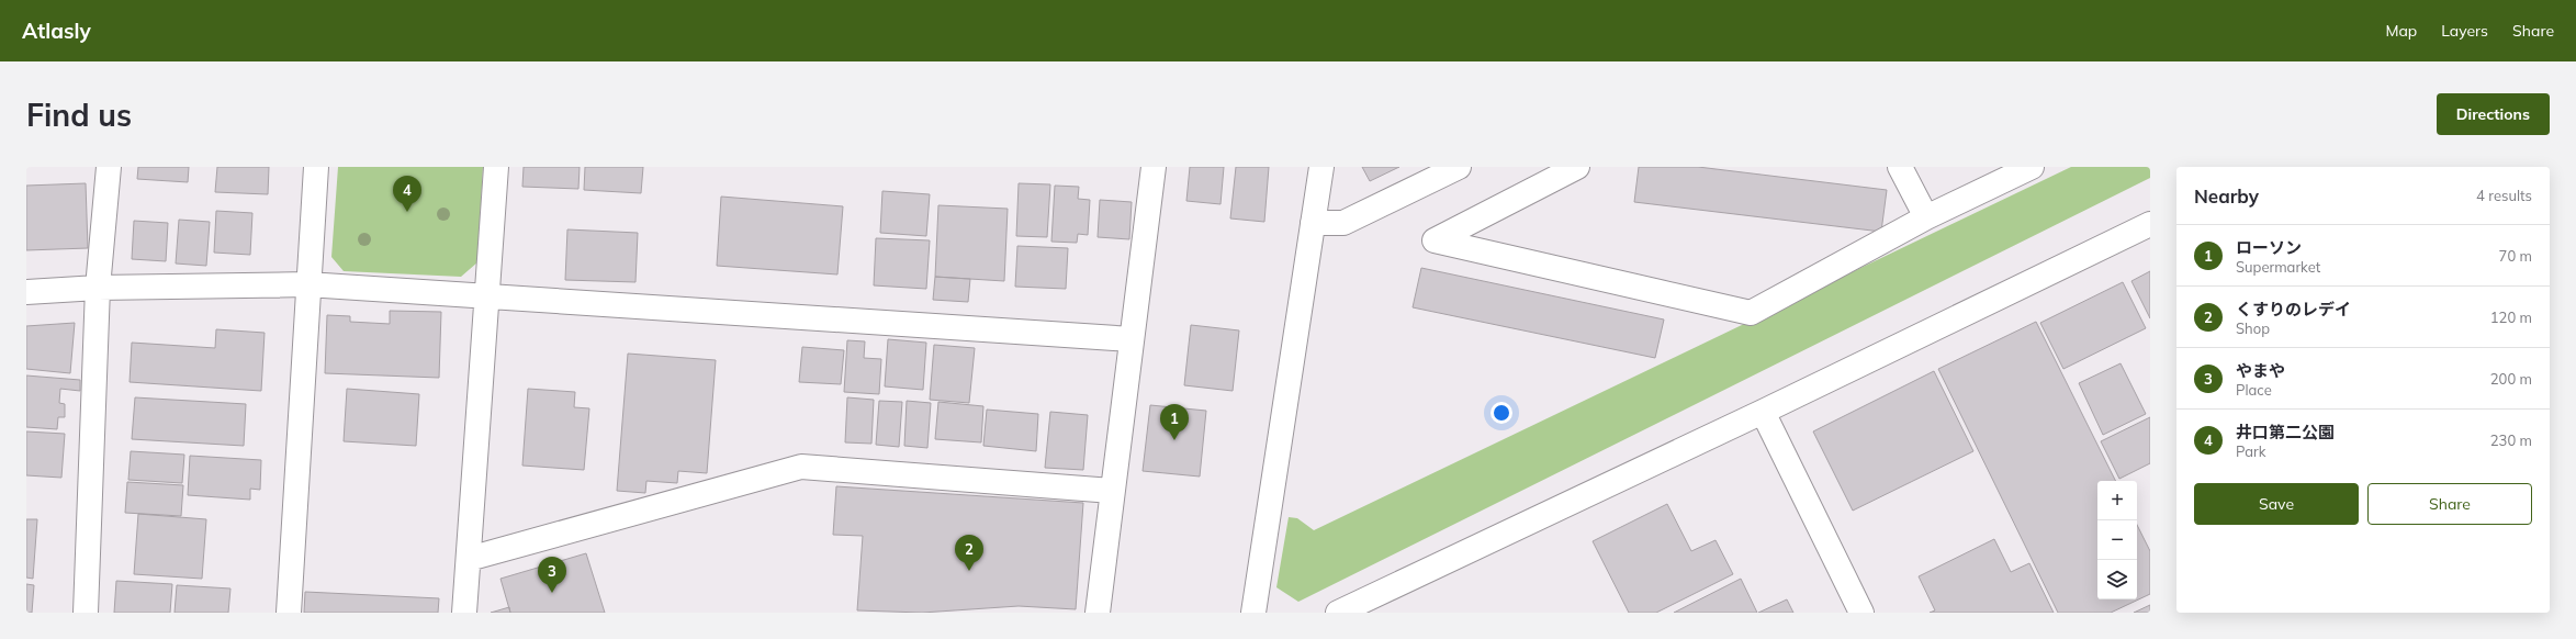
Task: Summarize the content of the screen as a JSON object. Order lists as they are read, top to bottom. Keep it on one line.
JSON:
{"page":{"header":"Atlasly","nav":["Map","Layers","Share"],"buttons":["Directions",["Save","Share"]],"title":"Find us","heading":["Nearby","4 results"],"pins":["4","1","2","3"],"list":[{"mark":"1","name":"ローソン","note":"Supermarket","value":"70 m"},{"mark":"2","name":"くすりのレデイ","note":"Shop","value":"120 m"},{"mark":"3","name":"やまや","note":"Place","value":"200 m"},{"mark":"4","name":"井口第二公園","note":"Park","value":"230 m"}],"map_buttons":["+","−"]}}
